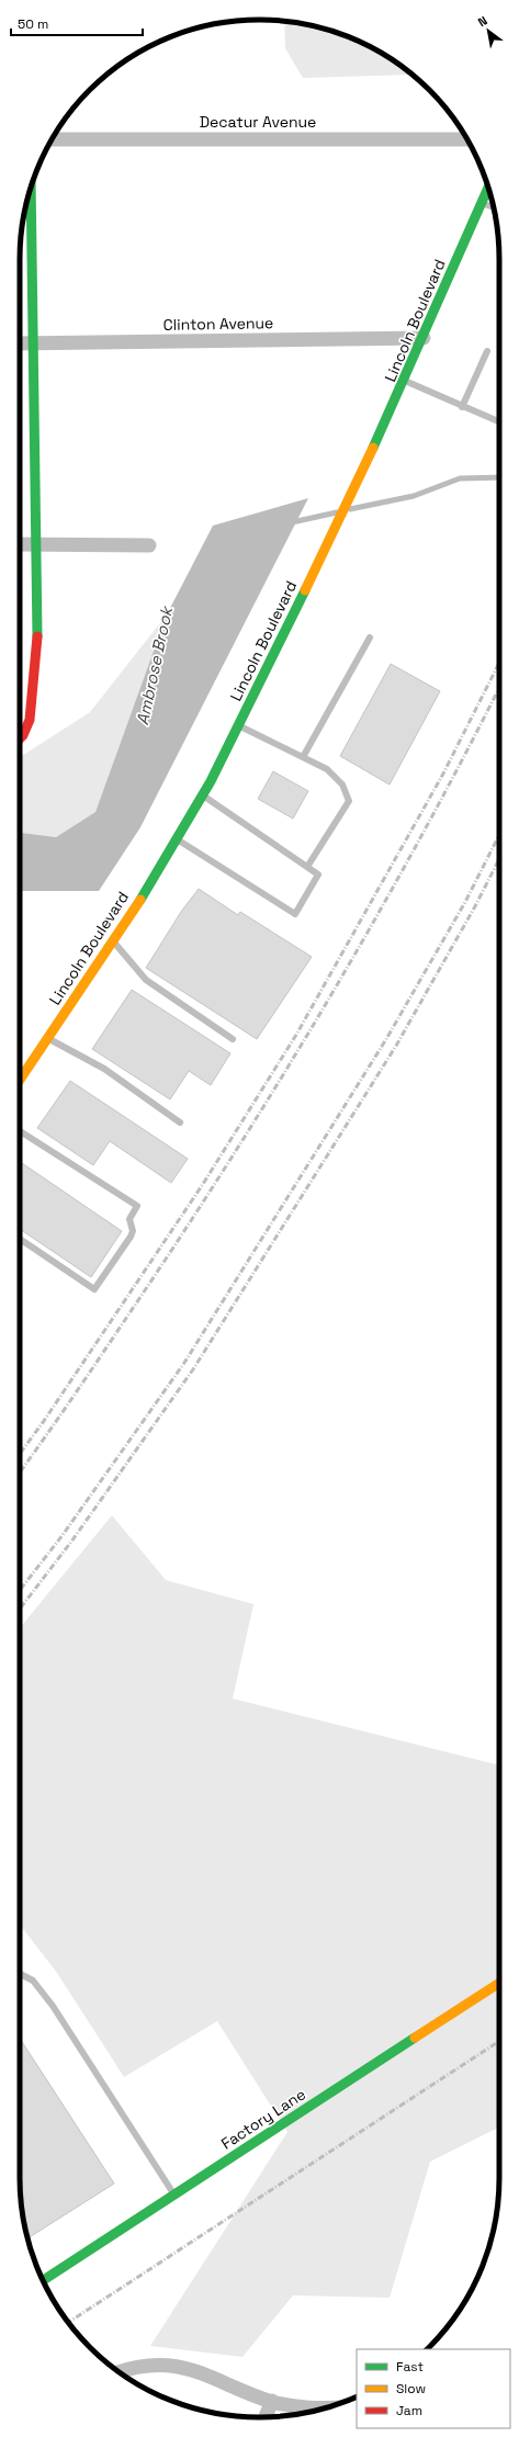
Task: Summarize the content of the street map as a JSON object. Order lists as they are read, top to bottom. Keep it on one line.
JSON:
{"streets":{"street":["Decatur Avenue","Lincoln Boulevard","Clinton Avenue","Factory Lane"]},"crossings":[["Lincoln Boulevard","Clinton Avenue"]],"water":["Ambrose Brook"],"legend":["Fast","Slow","Jam"],"scale_bar":"50 m","north":"top left"}
